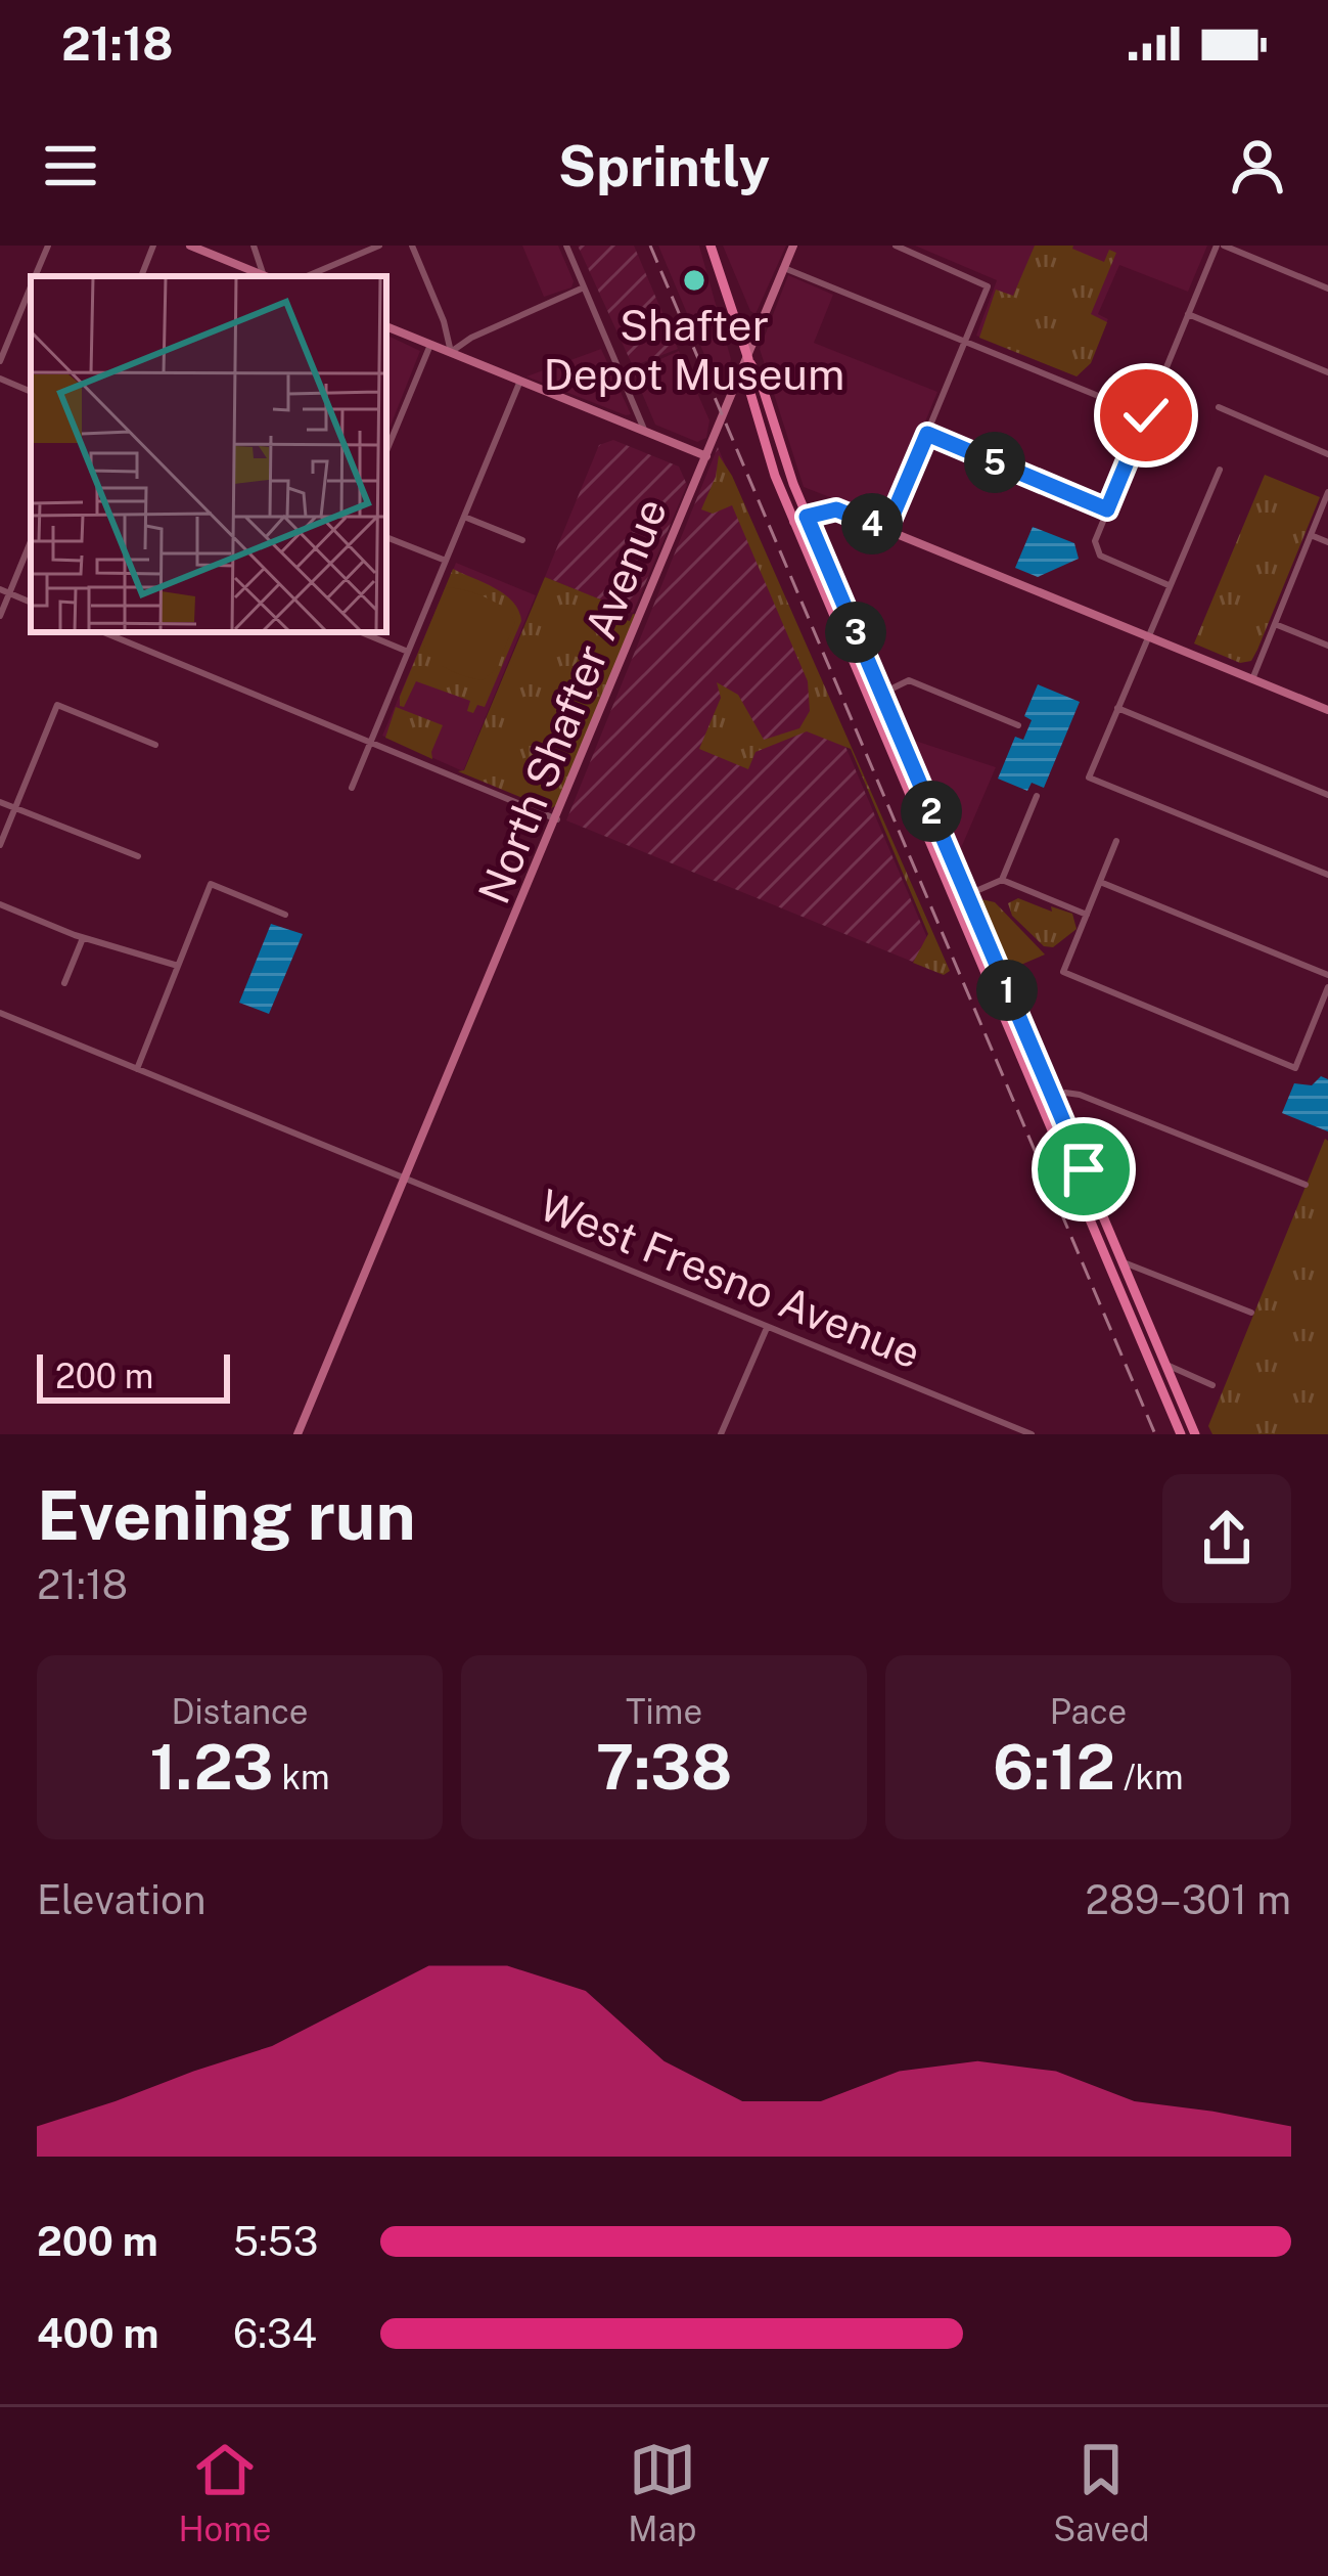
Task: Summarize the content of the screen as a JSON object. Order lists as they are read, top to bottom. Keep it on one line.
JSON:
{"streets":{"main road":["North Shafter Avenue"],"street":["West Fresno Avenue"]},"crossings":[["North Shafter Avenue","West Fresno Avenue"]],"places":["Shafter Depot Museum"],"scale_bar":"200 m","page":{"status":"21:18","header":"Sprintly","pins":["5","4","3","2","1"],"scale":"200 m","heading":["Evening run","21:18"],"stats":[["Distance","1.23 km"],["Time","7:38"],["Pace","6:12 /km"]],"chart":["Elevation","289–301 m"],"list":[{"name":"200 m","note":"5:53"},{"name":"400 m","note":"6:34"}],"tabs":["Home","Map","Saved"]}}
